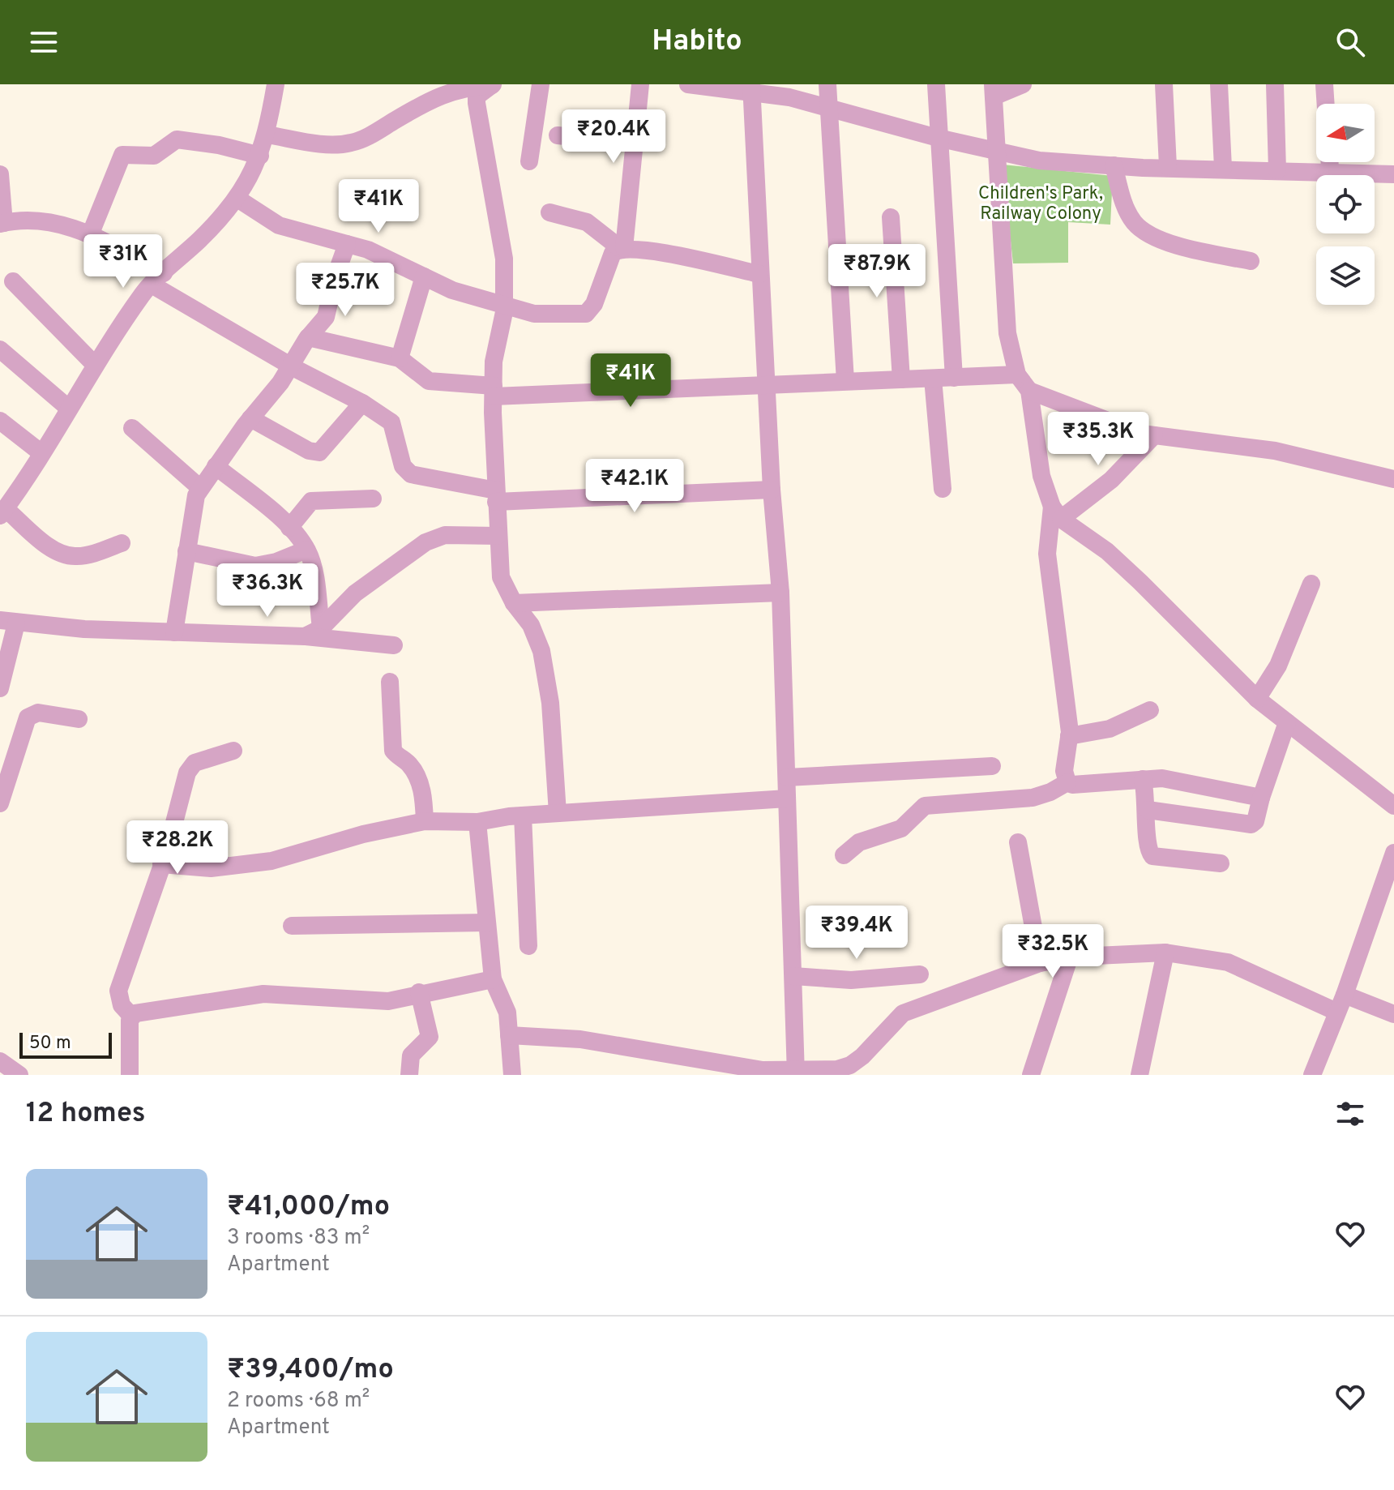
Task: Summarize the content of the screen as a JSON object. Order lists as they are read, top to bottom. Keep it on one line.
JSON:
{"parks":["Children's Park, Railway Colony"],"scale_bar":"50 m","north":"left","page":{"header":"Habito","price":["₹20.4K","₹41K","₹31K","₹87.9K","₹25.7K","₹41K","₹35.3K","₹42.1K","₹36.3K","₹28.2K","₹39.4K","₹32.5K"],"scale":"50 m","heading":"12 homes","list":[{"name":"₹41,000/mo","note":"3 rooms · 83 m² · Apartment"},{"name":"₹39,400/mo","note":"2 rooms · 68 m² · Apartment"}]}}
